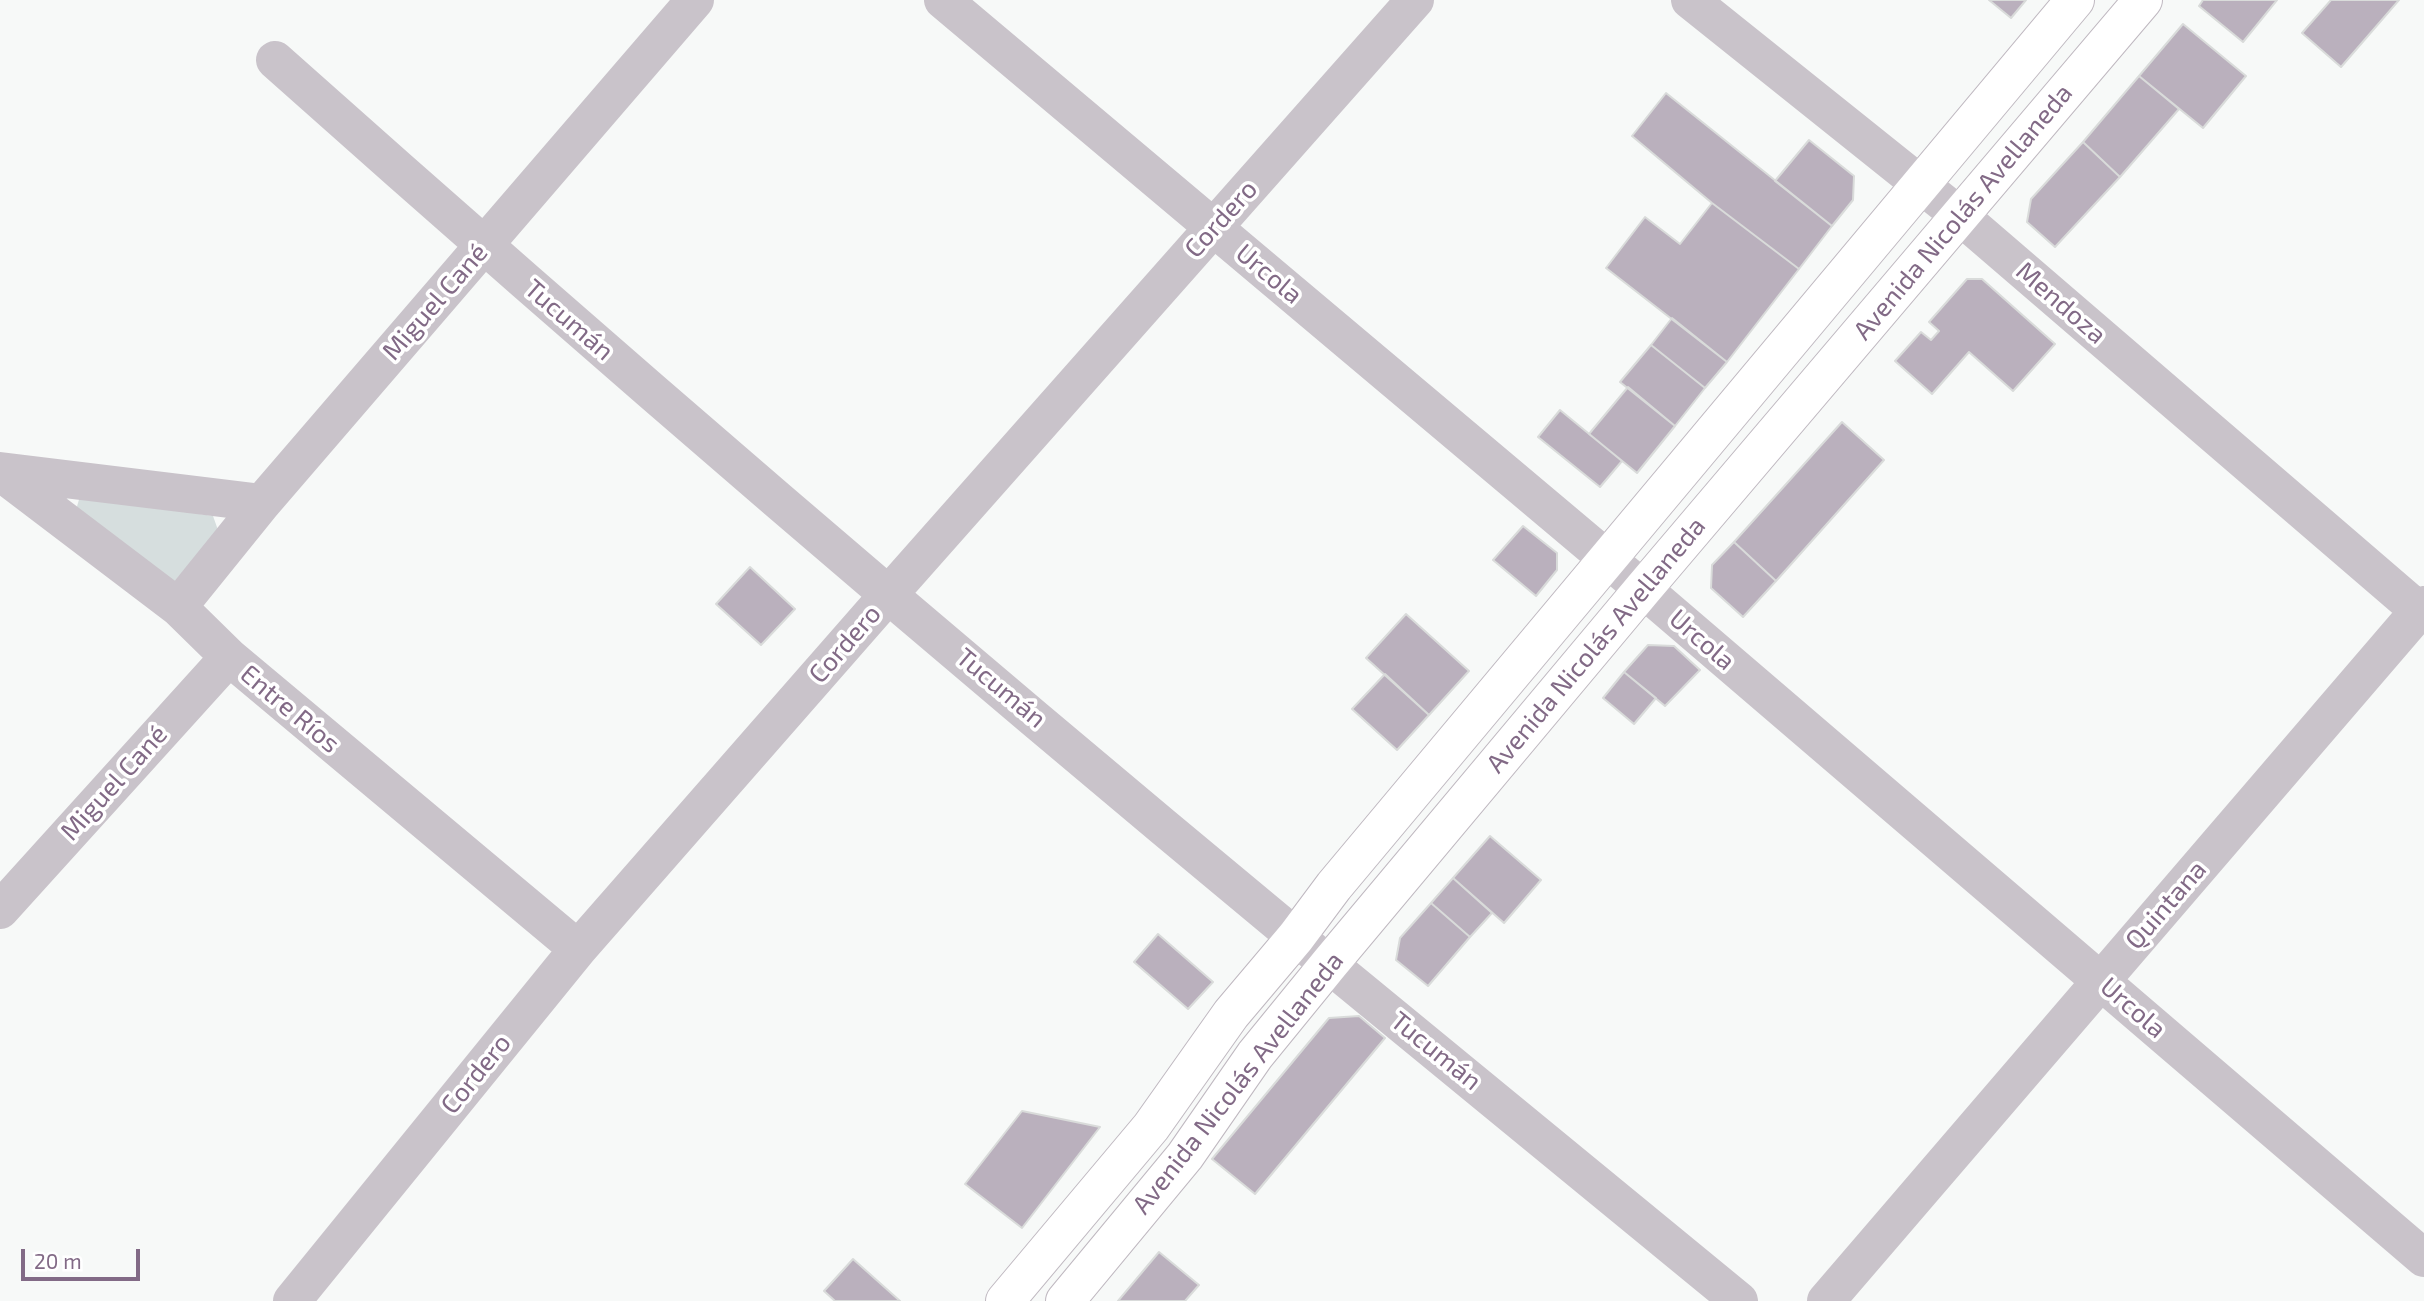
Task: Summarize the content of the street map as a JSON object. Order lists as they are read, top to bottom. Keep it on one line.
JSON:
{"streets":{"main road":["Avenida Nicolás Avellaneda"],"street":["Cordero","Urcola","Miguel Cané","Mendoza","Tucumán","Entre Ríos","Quintana"]},"crossings":[["Avenida Nicolás Avellaneda","Urcola"],["Avenida Nicolás Avellaneda","Mendoza"],["Avenida Nicolás Avellaneda","Tucumán"],["Cordero","Urcola"],["Cordero","Tucumán"],["Cordero","Entre Ríos"],["Urcola","Quintana"],["Miguel Cané","Tucumán"],["Miguel Cané","Entre Ríos"],["Mendoza","Quintana"]],"scale_bar":"20 m"}
